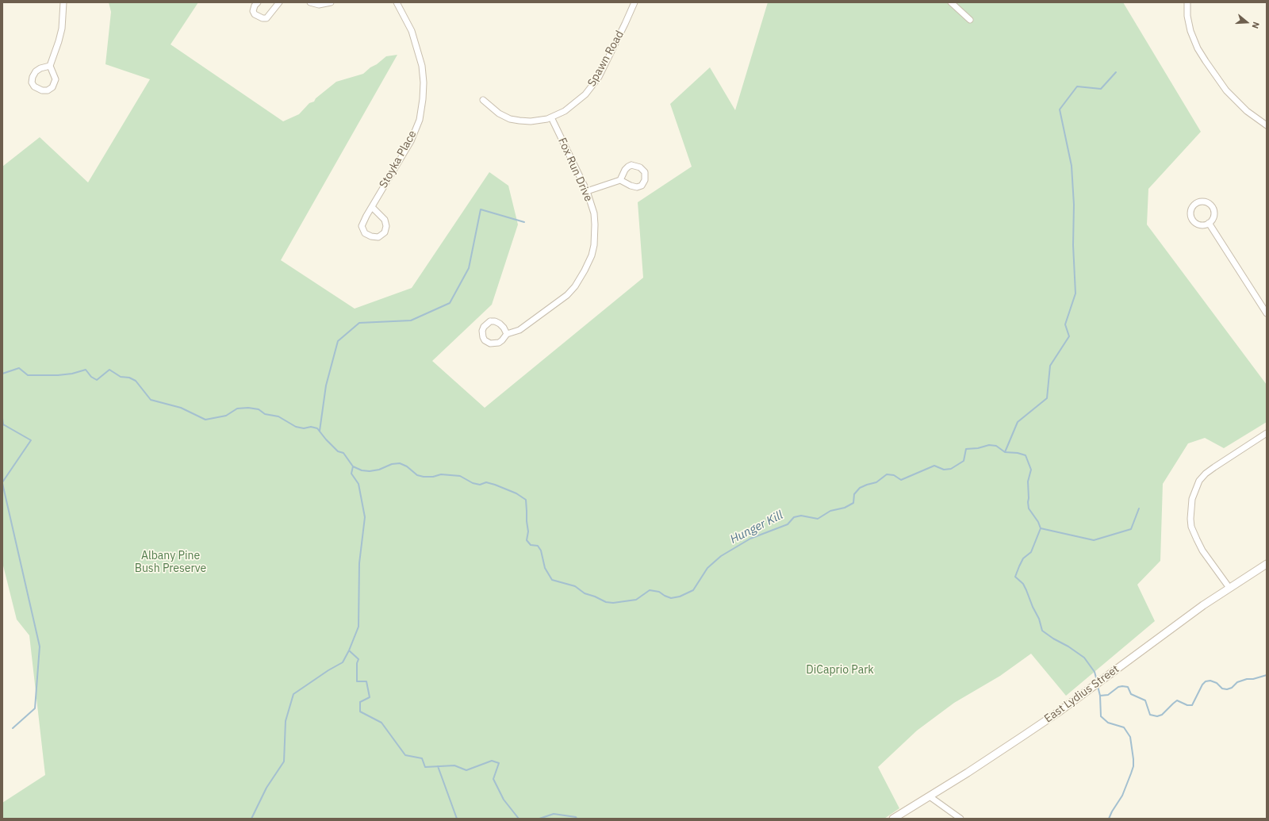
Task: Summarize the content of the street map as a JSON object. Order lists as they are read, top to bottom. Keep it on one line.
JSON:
{"streets":{"street":["Spawn Road","Stoyka Place","Fox Run Drive","East Lydius Street"]},"crossings":[["Spawn Road","Fox Run Drive"]],"water":["Hunger Kill"],"parks":["Albany Pine Bush Preserve","DiCaprio Park"],"north":"right"}
